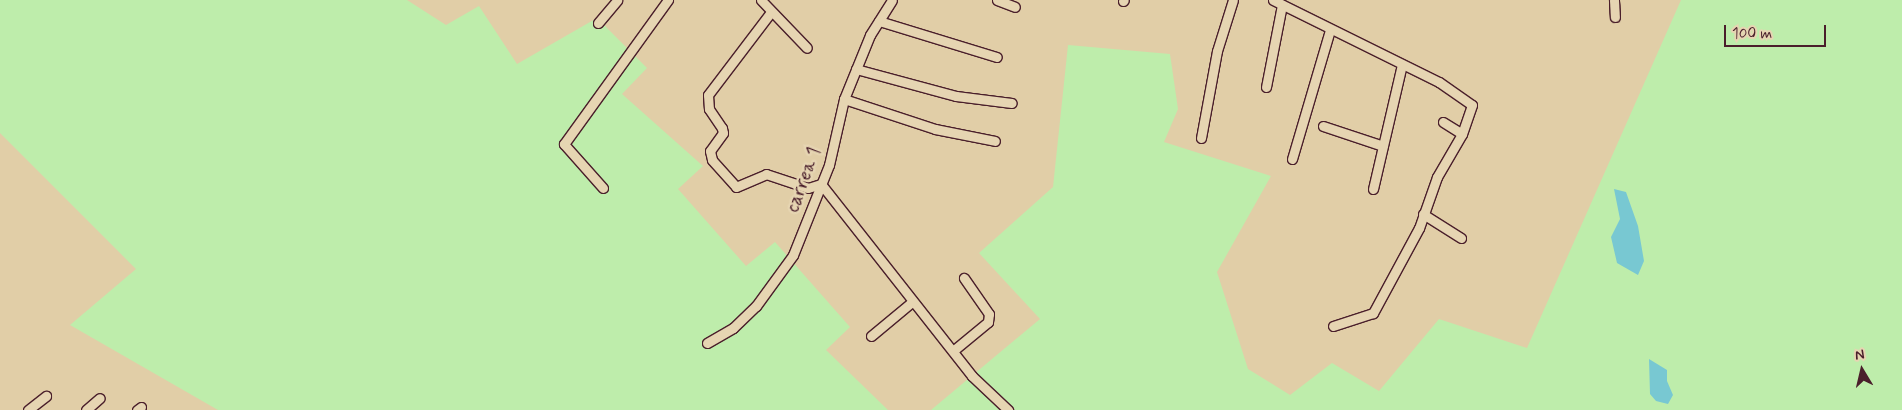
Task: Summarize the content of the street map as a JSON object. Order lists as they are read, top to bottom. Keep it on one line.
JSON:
{"streets":{"street":["carrea 1"]},"scale_bar":"100 m","north":"top"}
